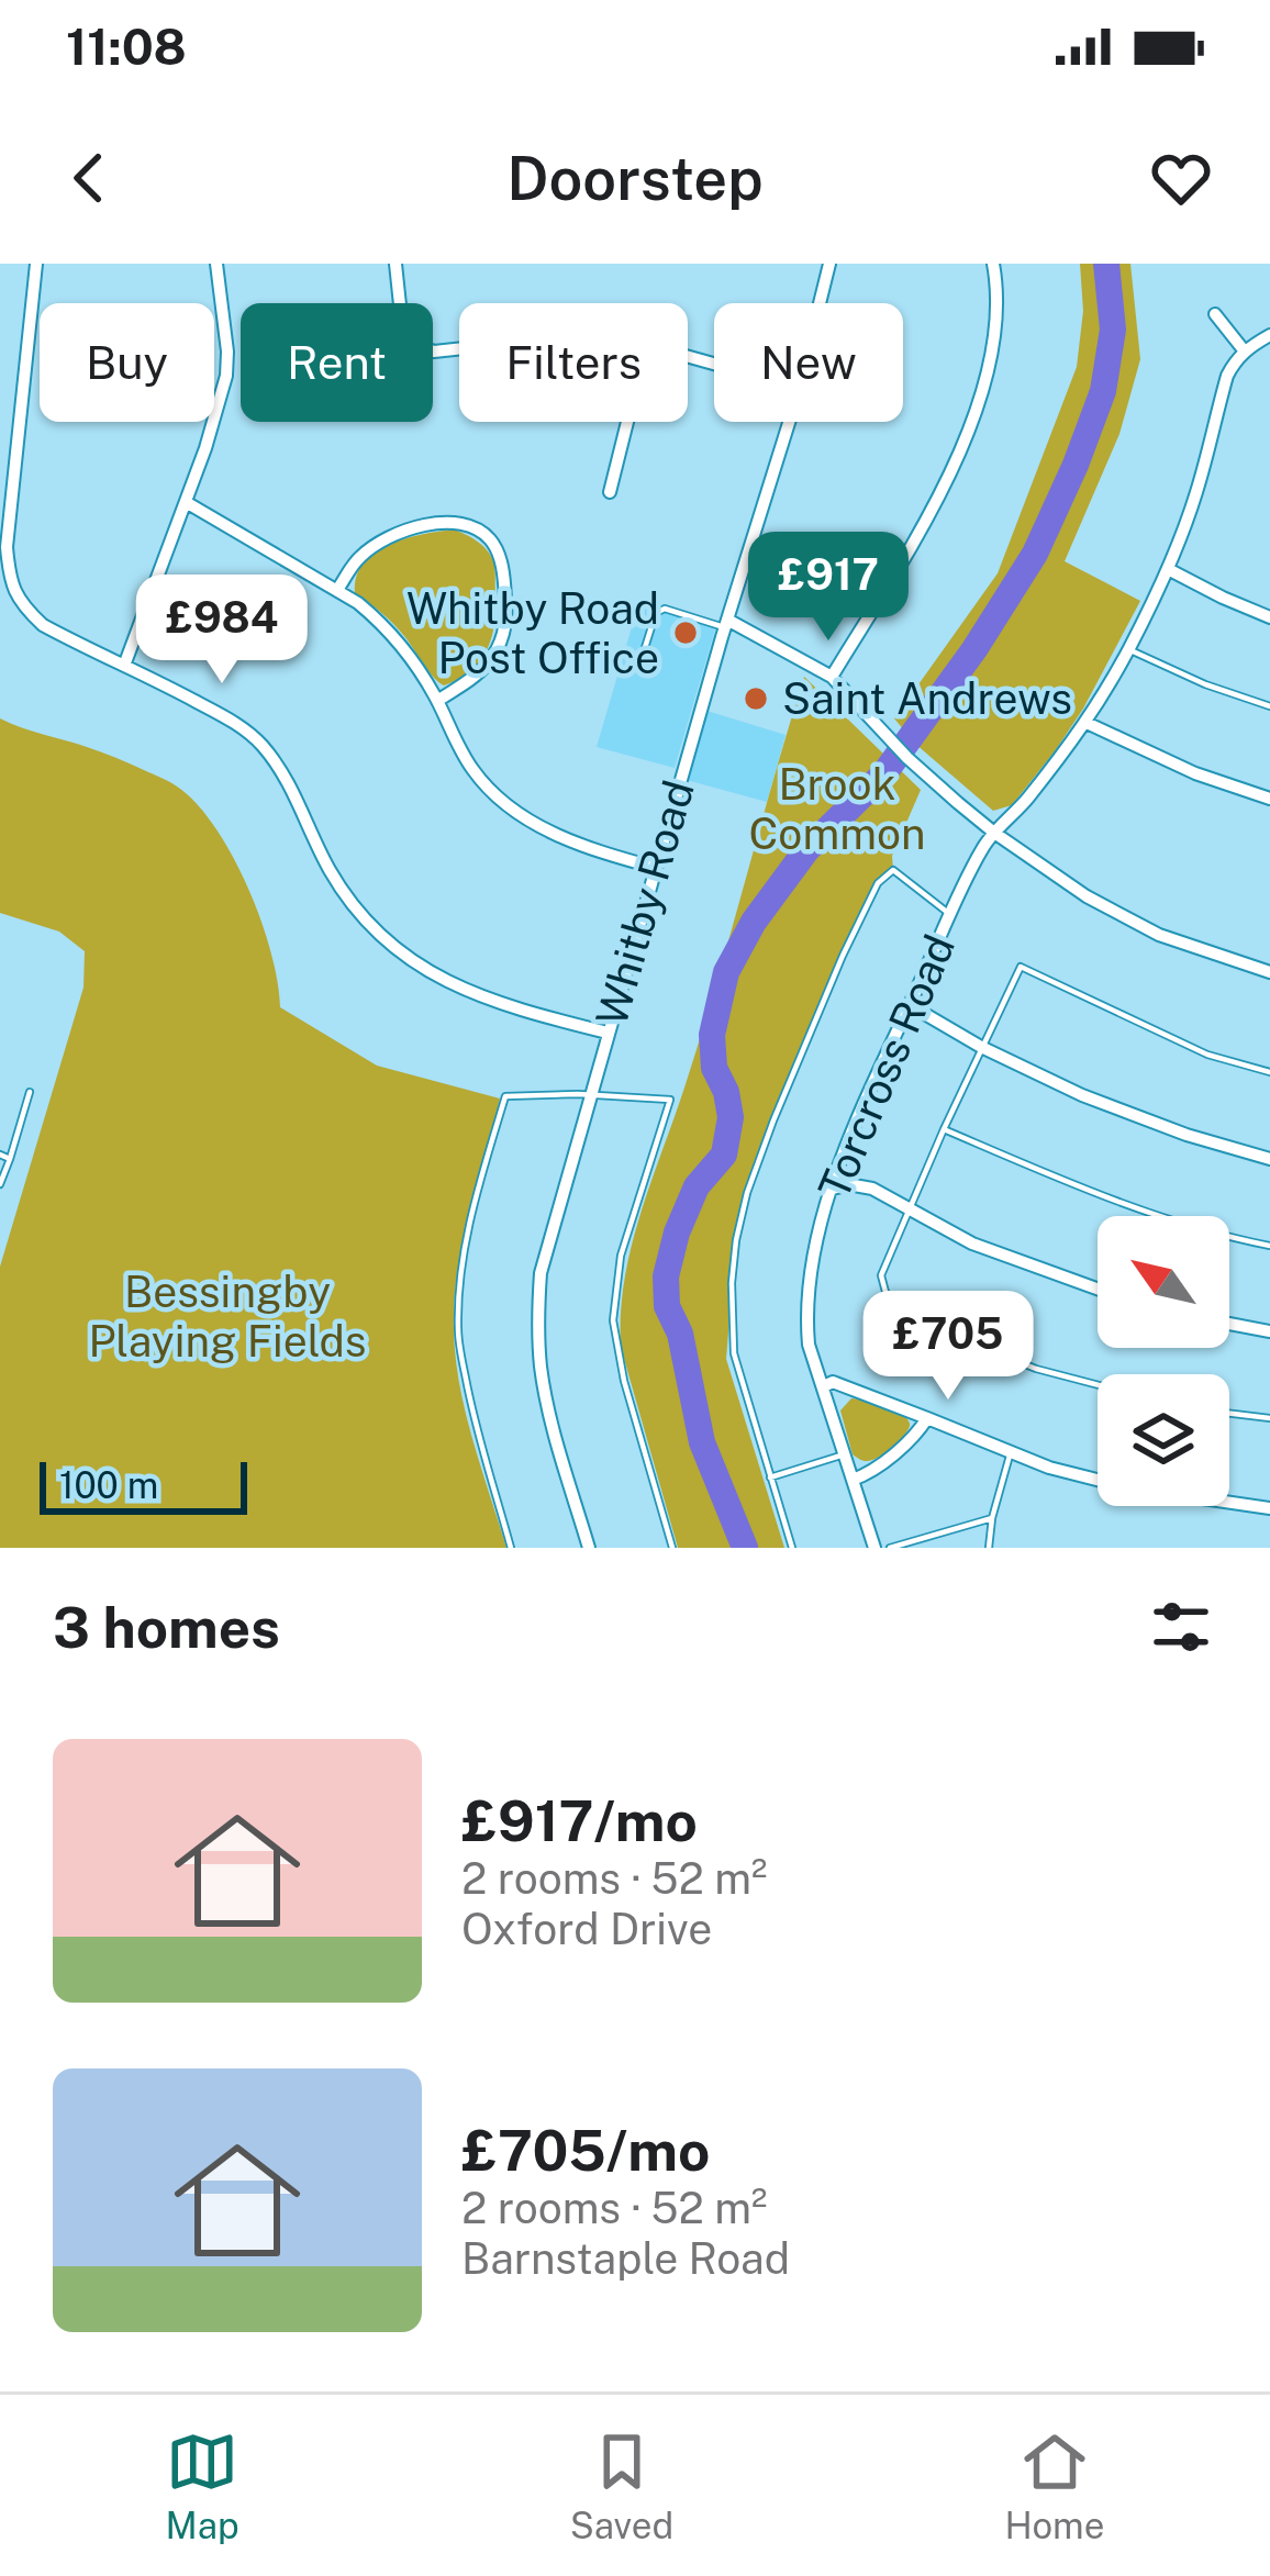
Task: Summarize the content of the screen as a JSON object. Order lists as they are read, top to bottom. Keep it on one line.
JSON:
{"streets":{"street":["Whitby Road","Torcross Road"]},"parks":["Brook Common","Bessingby Playing Fields"],"places":["Whitby Road Post Office","Saint Andrews"],"scale_bar":"100 m","north":"top left","page":{"status":"11:08","header":"Doorstep","chip":["Buy","Rent","Filters","New"],"price":["£917","£984","£705"],"scale":"100 m","heading":"3 homes","list":[{"name":"£917/mo","note":"2 rooms · 52 m² · Oxford Drive"},{"name":"£705/mo","note":"2 rooms · 52 m² · Barnstaple Road"}],"tabs":["Map","Saved","Home"]}}
